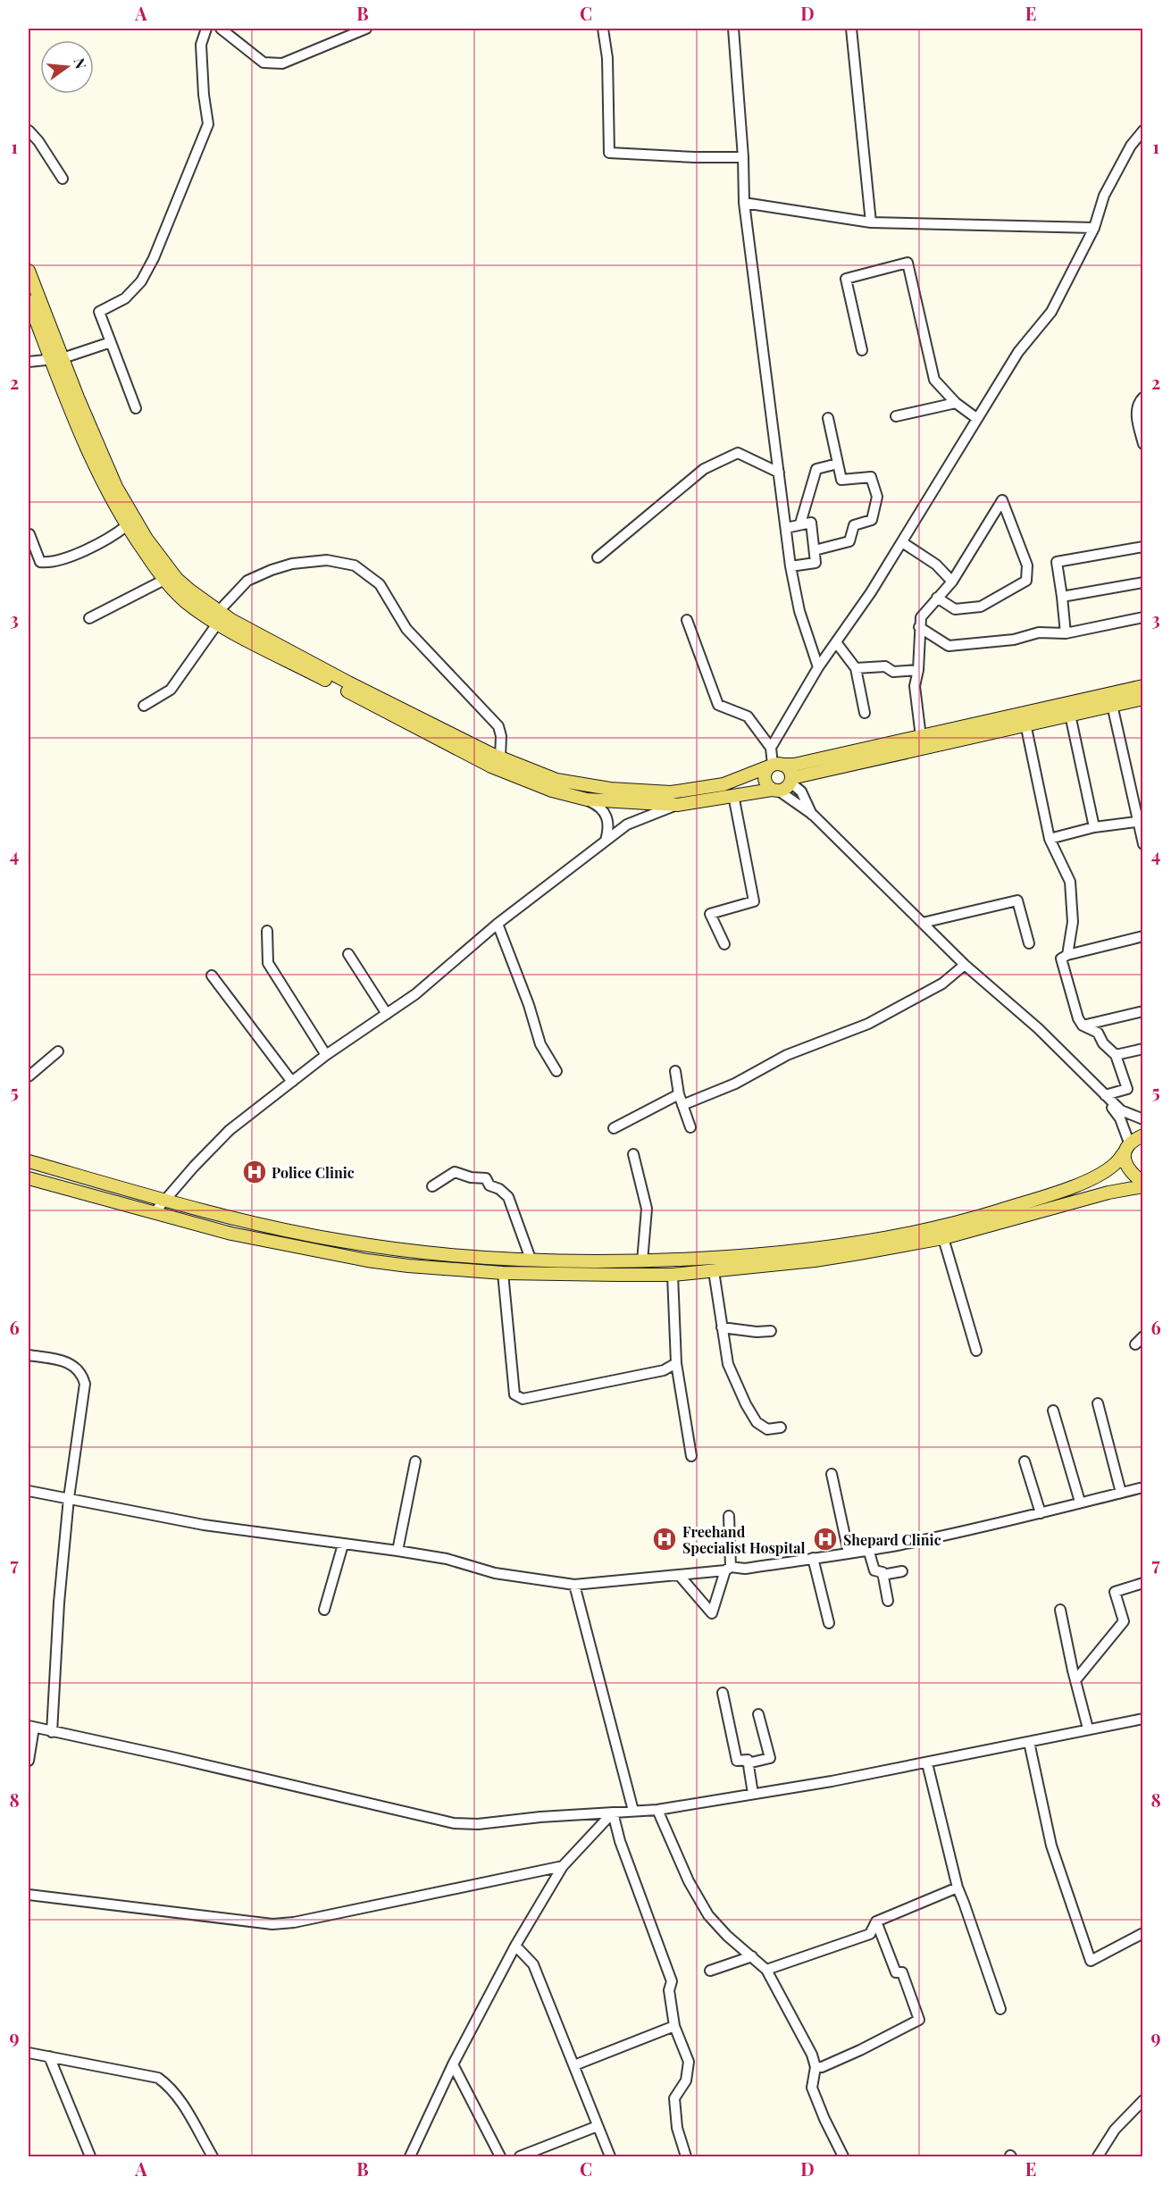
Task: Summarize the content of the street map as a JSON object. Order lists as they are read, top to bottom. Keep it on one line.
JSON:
{"places":{"hospital":["Police Clinic","Freehand Specialist Hospital","Shepard Clinic"]},"north":"right","grid":{"columns":["A","B","C","D","E"],"rows":["1","2","3","4","5","6","7","8","9"]}}
